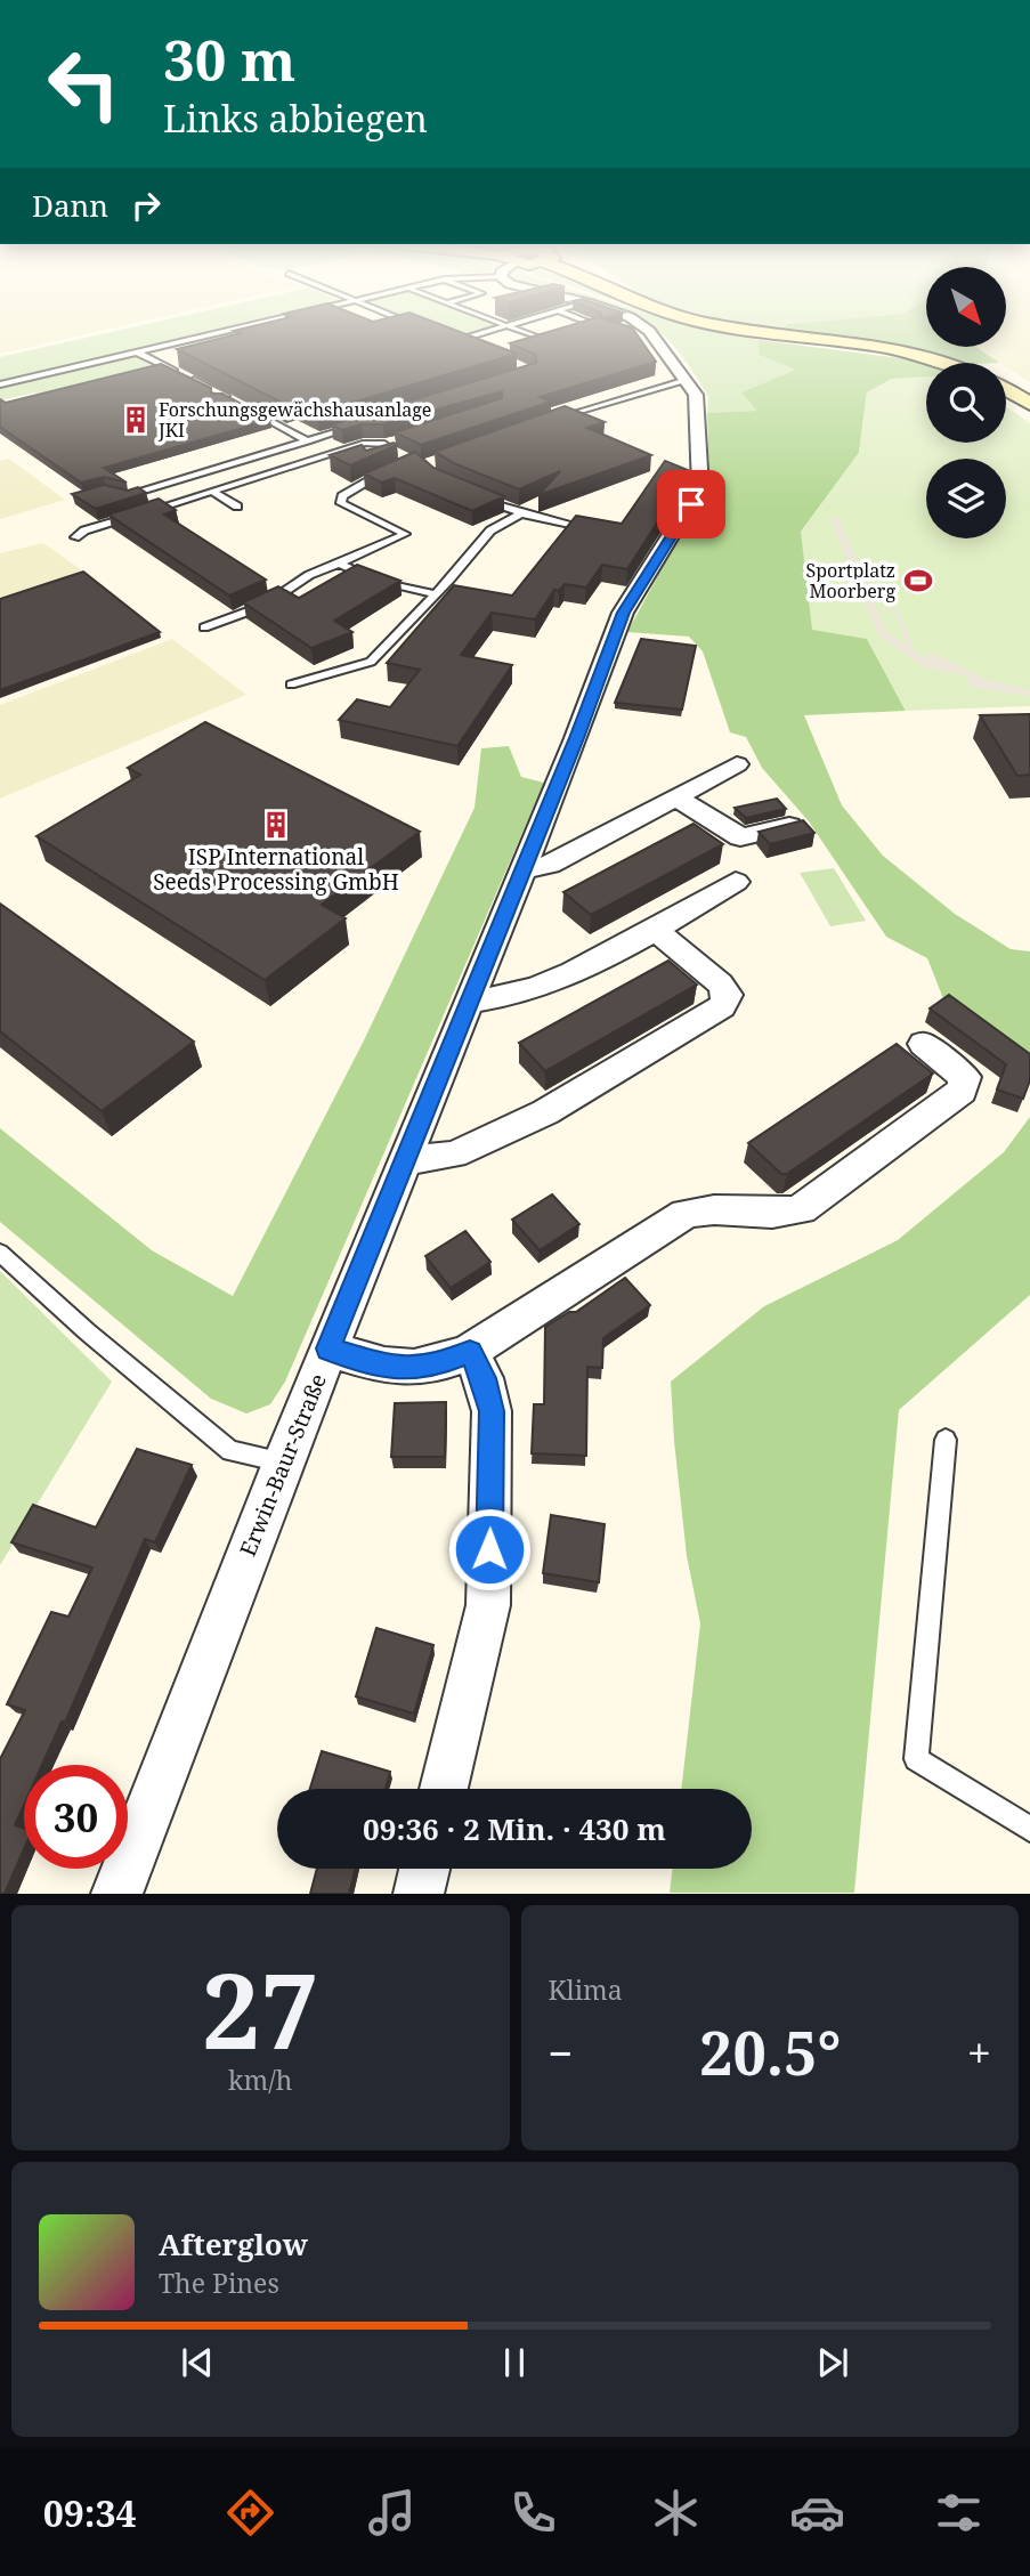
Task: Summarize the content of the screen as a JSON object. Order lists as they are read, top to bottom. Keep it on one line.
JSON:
{"streets":{"street":["Erwin-Baur-Straße"]},"places":{"building":["Forschungsgewächshausanlage JKI","ISP International Seeds Processing GmbH"],"sports":["Sportplatz Moorberg"]},"north":"bottom right","page":{"turn":["30 m","Links abbiegen"],"then":"Dann","limit":"30","trip":"09:36 · 2 Min. · 430 m","tile":[["27","km/h"],"Klima"],"heat":["−","20.5°","+"],"song":["Afterglow","The Pines"],"tabs":"09:34"}}
